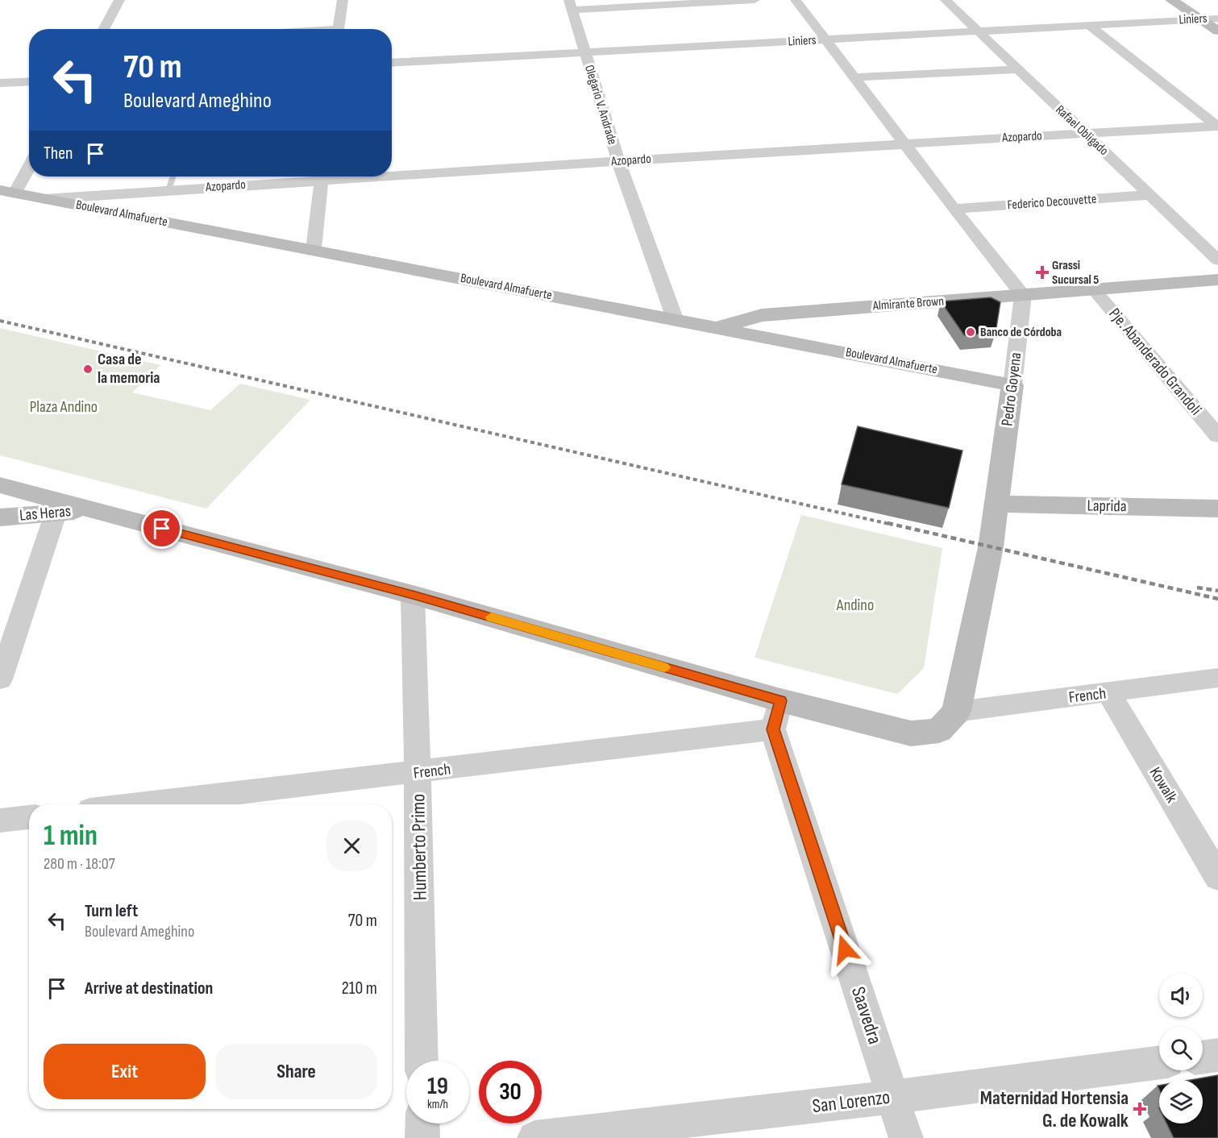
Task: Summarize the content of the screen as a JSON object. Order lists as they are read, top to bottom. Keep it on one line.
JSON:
{"streets":{"main road":["Boulevard Almafuerte","Almirante Brown","Pedro Goyena","Laprida","Las Heras"],"street":["Liniers","Olegario V. Andrade","Rafael Obligado","Azopardo","Federico Decouvette","Pje. Abanderado Grandoli","French","Kowalk","Humberto Primo","Saavedra","San Lorenzo"]},"crossings":[["Liniers","Olegario V. Andrade"],["Liniers","Rafael Obligado"],["Olegario V. Andrade","Azopardo"],["Olegario V. Andrade","Boulevard Almafuerte"],["Rafael Obligado","Azopardo"],["Rafael Obligado","Federico Decouvette"],["Azopardo","Boulevard Almafuerte"],["Boulevard Almafuerte","Almirante Brown"],["Boulevard Almafuerte","Pedro Goyena"],["Almirante Brown","Pje. Abanderado Grandoli"],["Almirante Brown","Pedro Goyena"],["Pedro Goyena","Laprida"],["Pedro Goyena","French"],["French","Kowalk"],["French","Humberto Primo"],["French","Saavedra"],["Saavedra","San Lorenzo"]],"parks":["Plaza Andino","Andino"],"places":{"health":["Grassi Sucursal 5","Maternidad Hortensia G. de Kowalk"],"other":["Banco de Córdoba","Casa de la memoria"]},"page":{"turn":["70 m","Boulevard Ameghino"],"then":"Then","heading":["1 min","280 m · 18:07"],"list":[{"name":"Turn left","note":"Boulevard Ameghino","value":"70 m"},{"name":"Arrive at destination","value":"210 m"}],"buttons":["Exit","Share"],"speed":"19 km/h","limit":"30"}}
